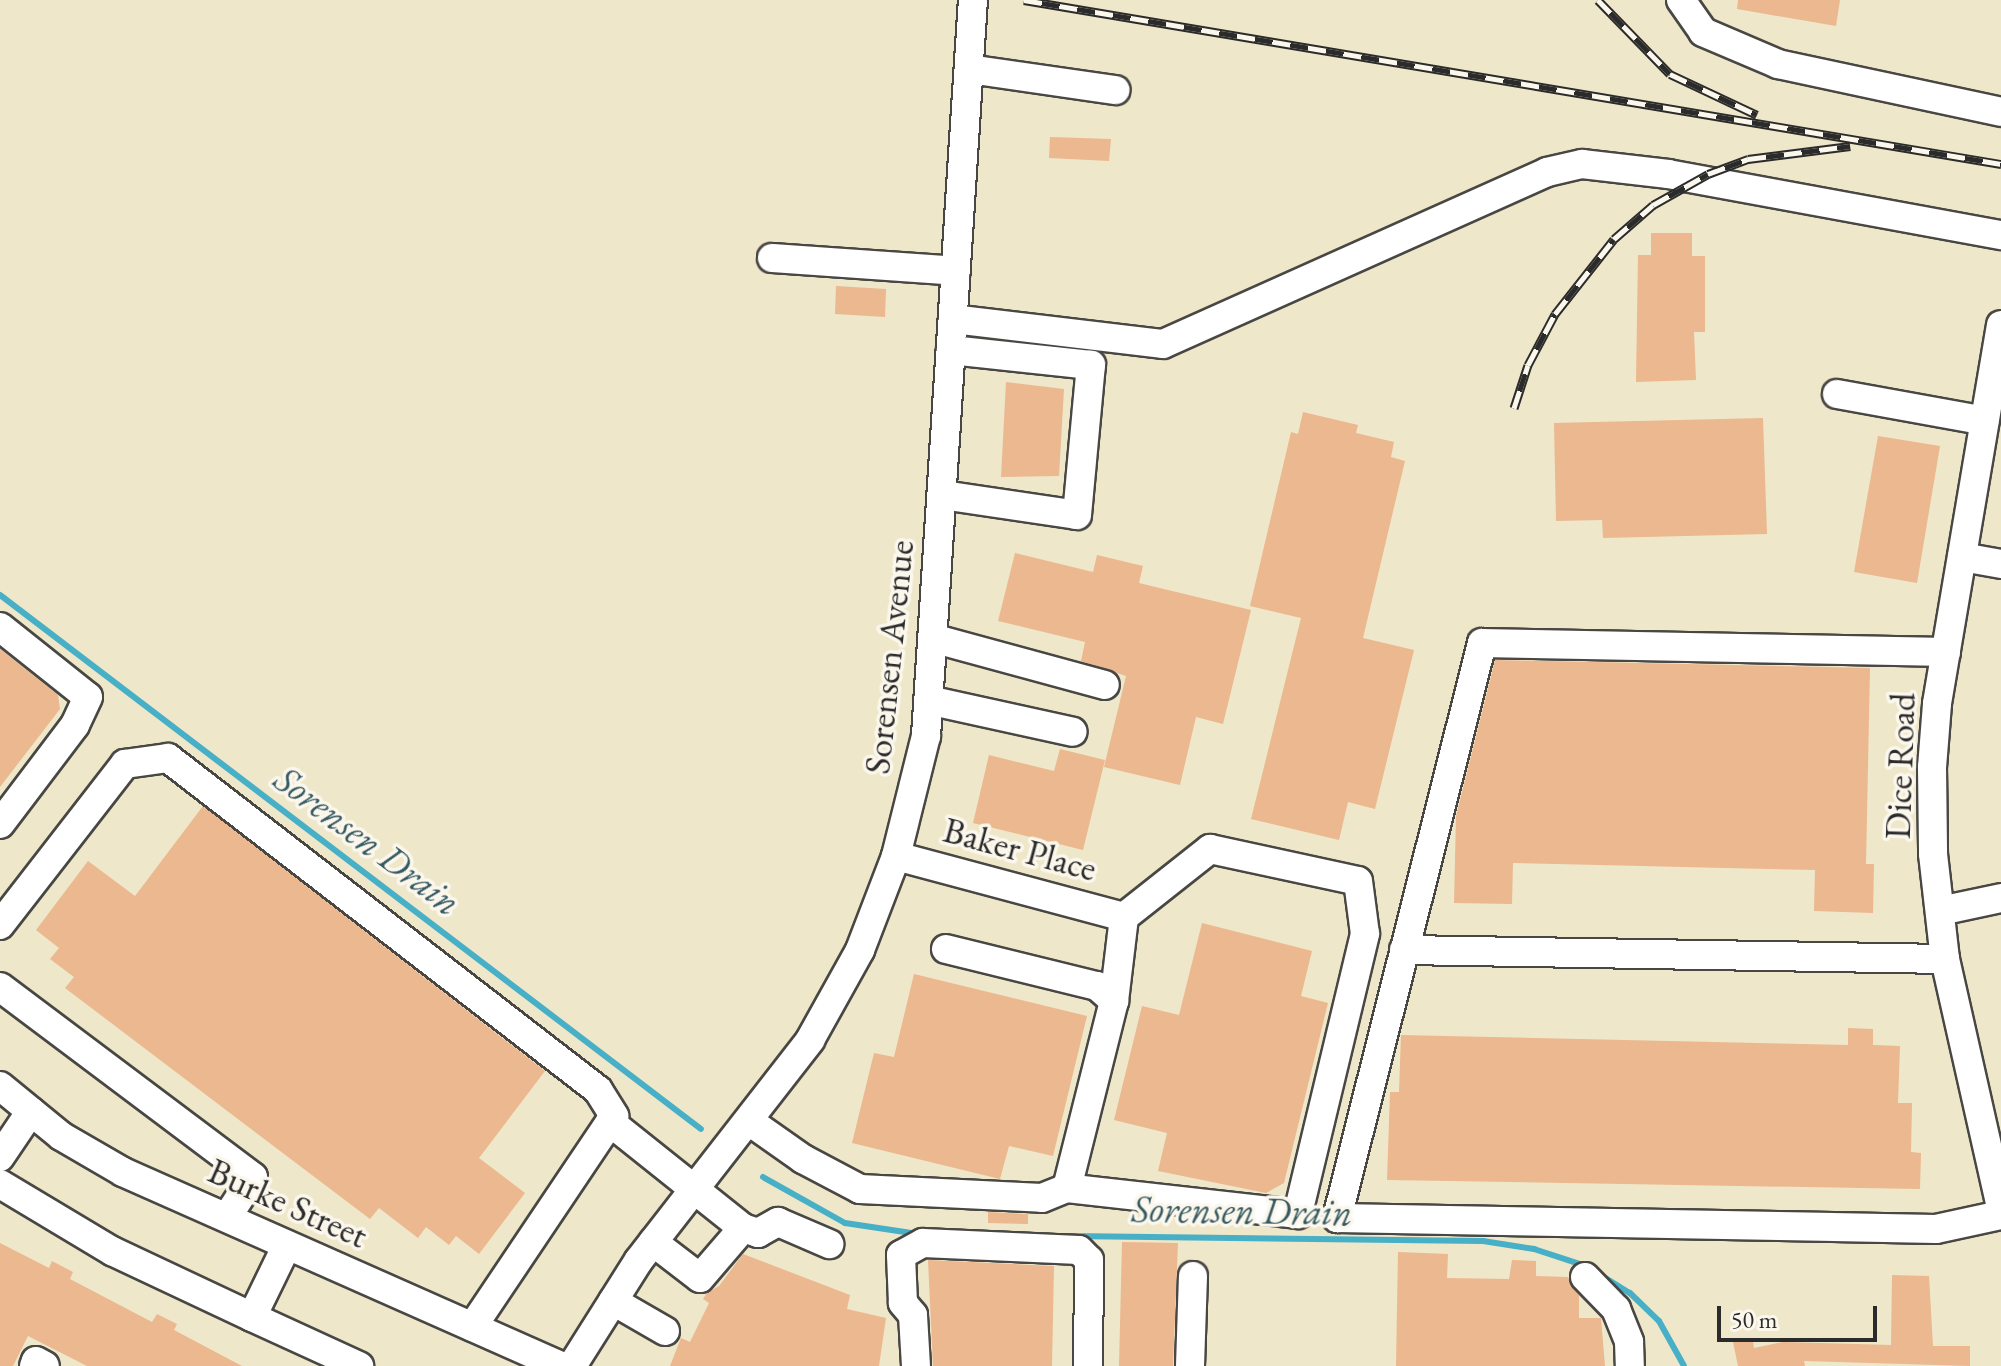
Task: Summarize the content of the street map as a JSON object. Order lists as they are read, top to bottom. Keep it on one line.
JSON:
{"streets":{"street":["Sorensen Avenue","Dice Road","Baker Place","Burke Street"]},"crossings":[["Sorensen Avenue","Baker Place"]],"water":["Sorensen Drain"],"scale_bar":"50 m"}
